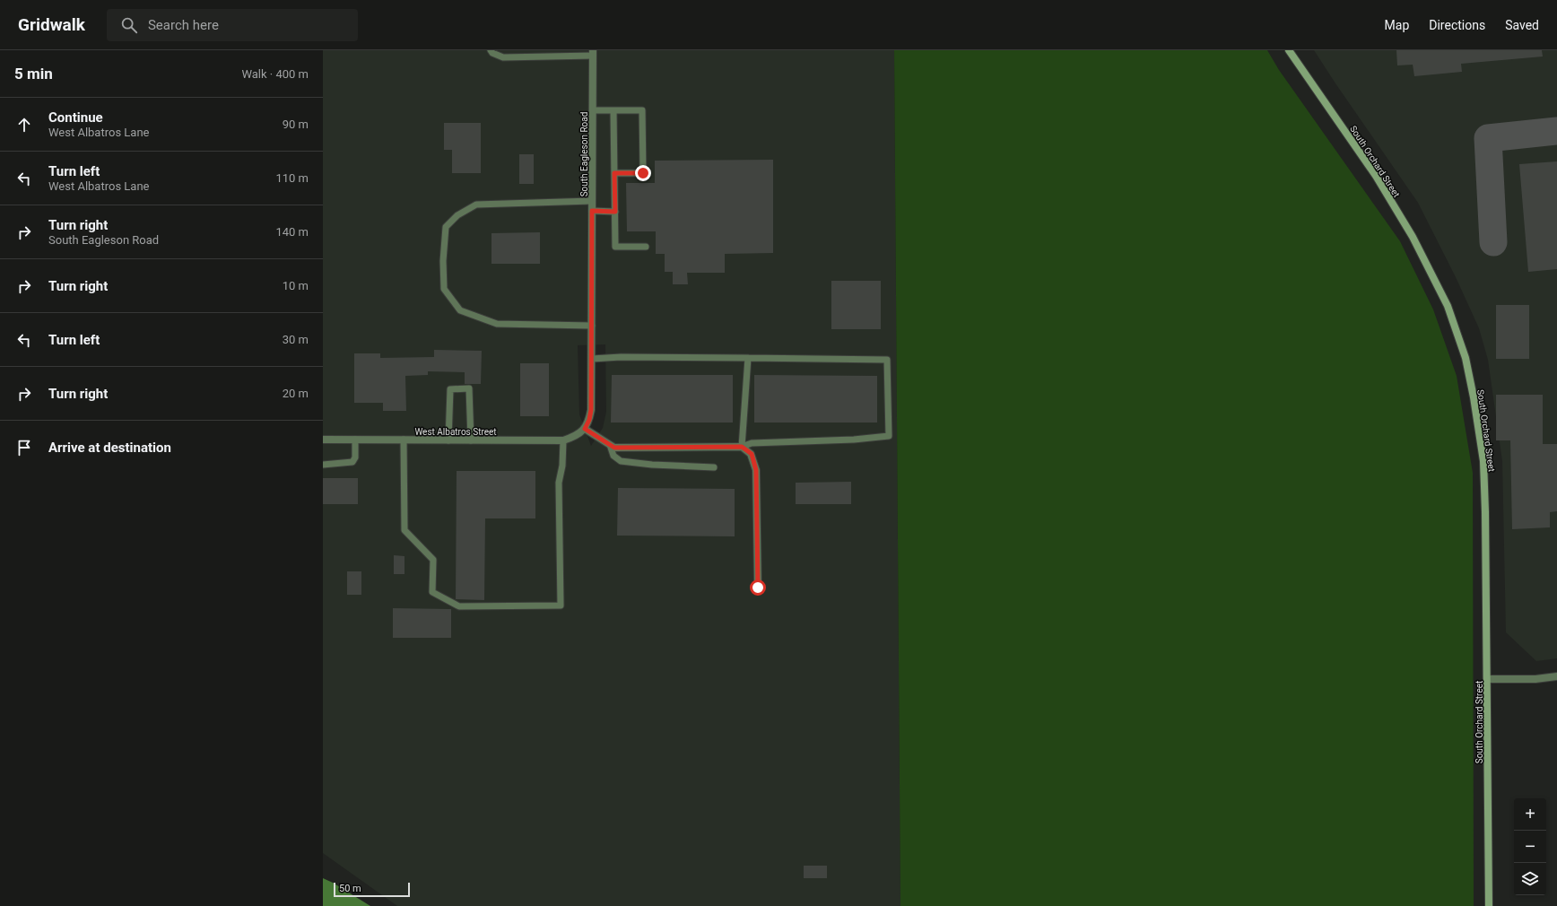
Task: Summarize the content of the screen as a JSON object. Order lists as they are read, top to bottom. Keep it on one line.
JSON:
{"streets":{"main road":["South Orchard Street"],"street":["South Eagleson Road","West Albatros Street"]},"crossings":[["South Eagleson Road","West Albatros Street"]],"scale_bar":"50 m","page":{"header":"Gridwalk","search":"Search here","nav":["Map","Directions","Saved"],"heading":["5 min","Walk · 400 m"],"list":[["Continue","West Albatros Lane","90 m"],["Turn left","West Albatros Lane","110 m"],["Turn right","South Eagleson Road","140 m"],["Turn right","10 m"],["Turn left","30 m"],["Turn right","20 m"],"Arrive at destination"],"map_buttons":["+","−"],"scale":"50 m"}}
